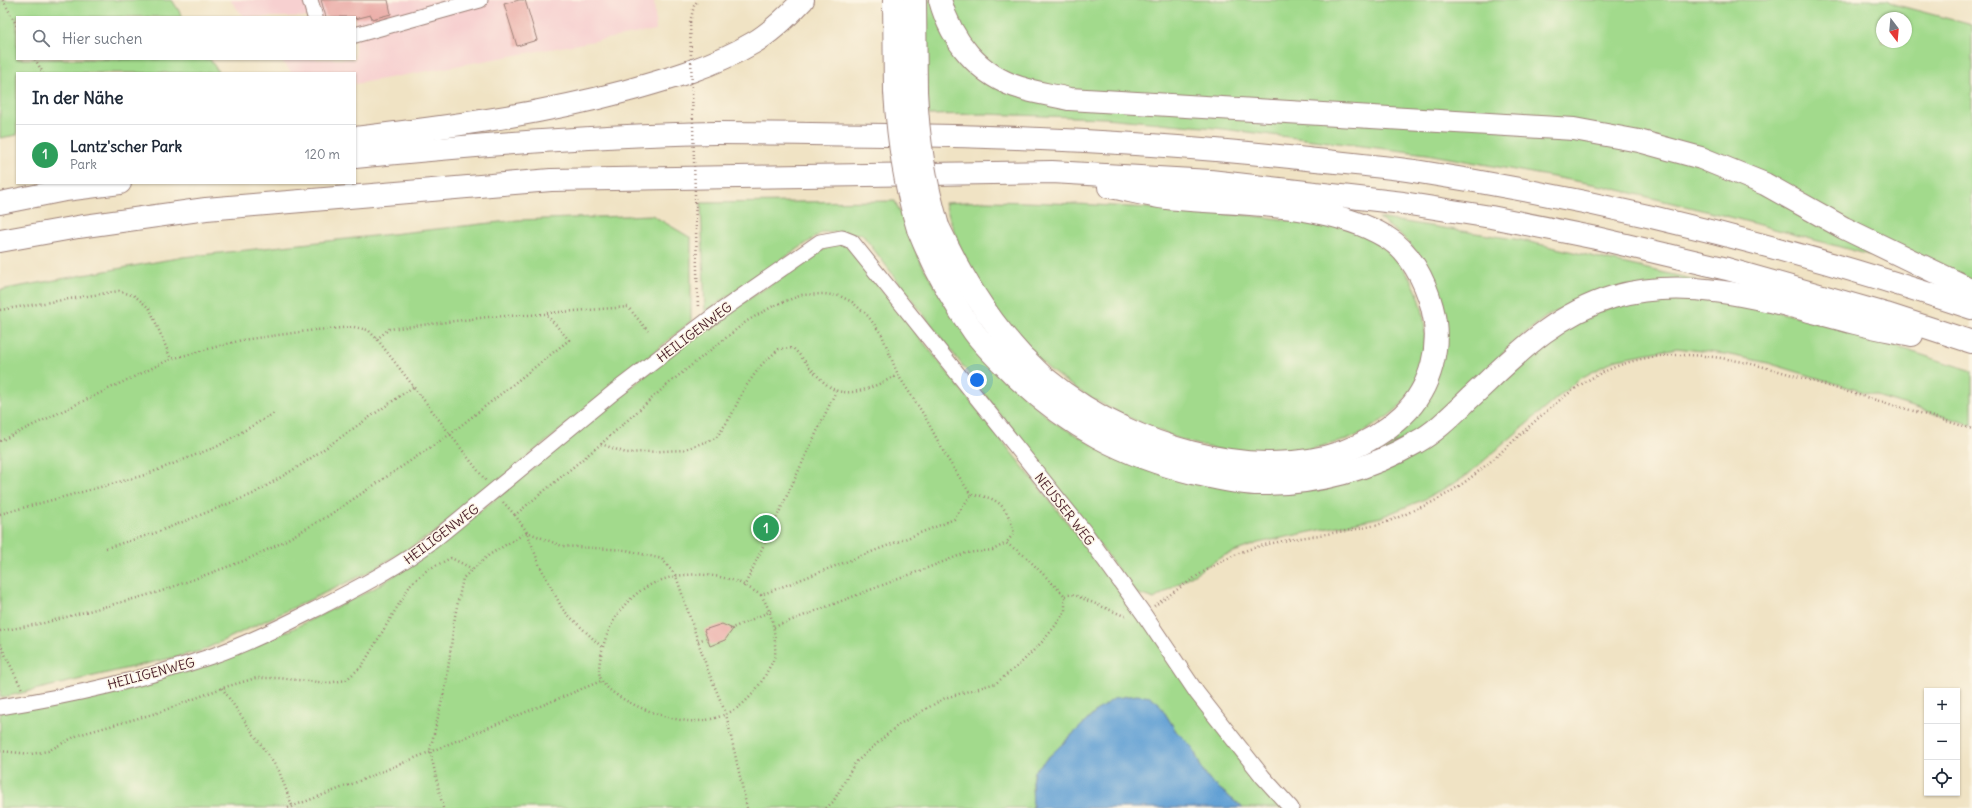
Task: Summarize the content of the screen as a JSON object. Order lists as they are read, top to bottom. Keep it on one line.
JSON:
{"streets":{"lane":["HEILIGENWEG","NEUSSER WEG"]},"crossings":[["HEILIGENWEG","NEUSSER WEG"]],"north":"bottom","page":{"search":"Hier suchen","heading":"In der Nähe","list":[{"mark":"1","name":"Lantz'scher Park","note":"Park","value":"120 m"}],"pins":"1","map_buttons":["+","−"]}}
